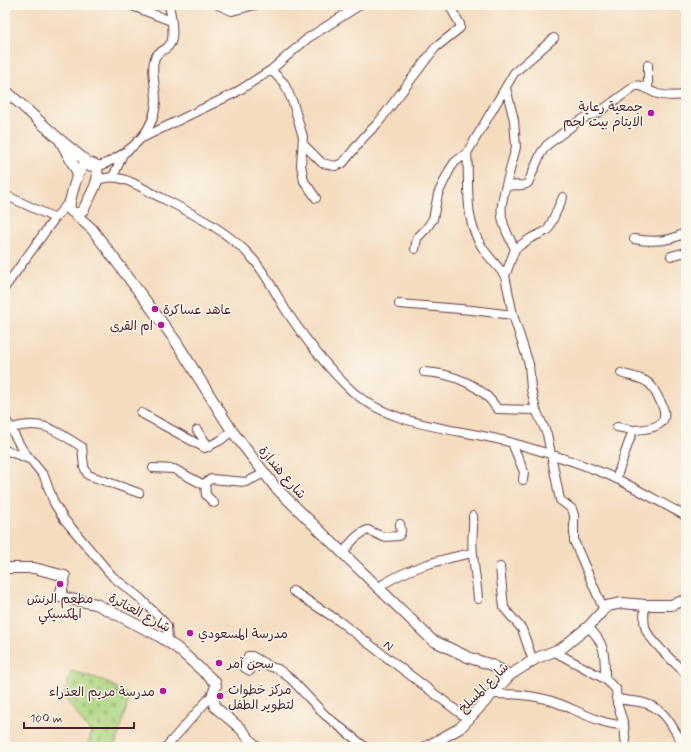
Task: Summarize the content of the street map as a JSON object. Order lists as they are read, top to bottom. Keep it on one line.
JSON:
{"streets":{"street":["شارع هندازة","شارع العناترة","N","شارع المسلخ"]},"crossings":[["شارع هندازة","شارع المسلخ"],["N","شارع المسلخ"]],"places":["جمعية رعاية الايتام بيت لحم","عاهد عساكرة","ام القرى","مطعم الرنش المكسيكي","مدرسة المسعودي","سجن آمر","مدرسة مريم العذراء","مركز خطوات لتطوير الطفل"],"scale_bar":"100 m"}
